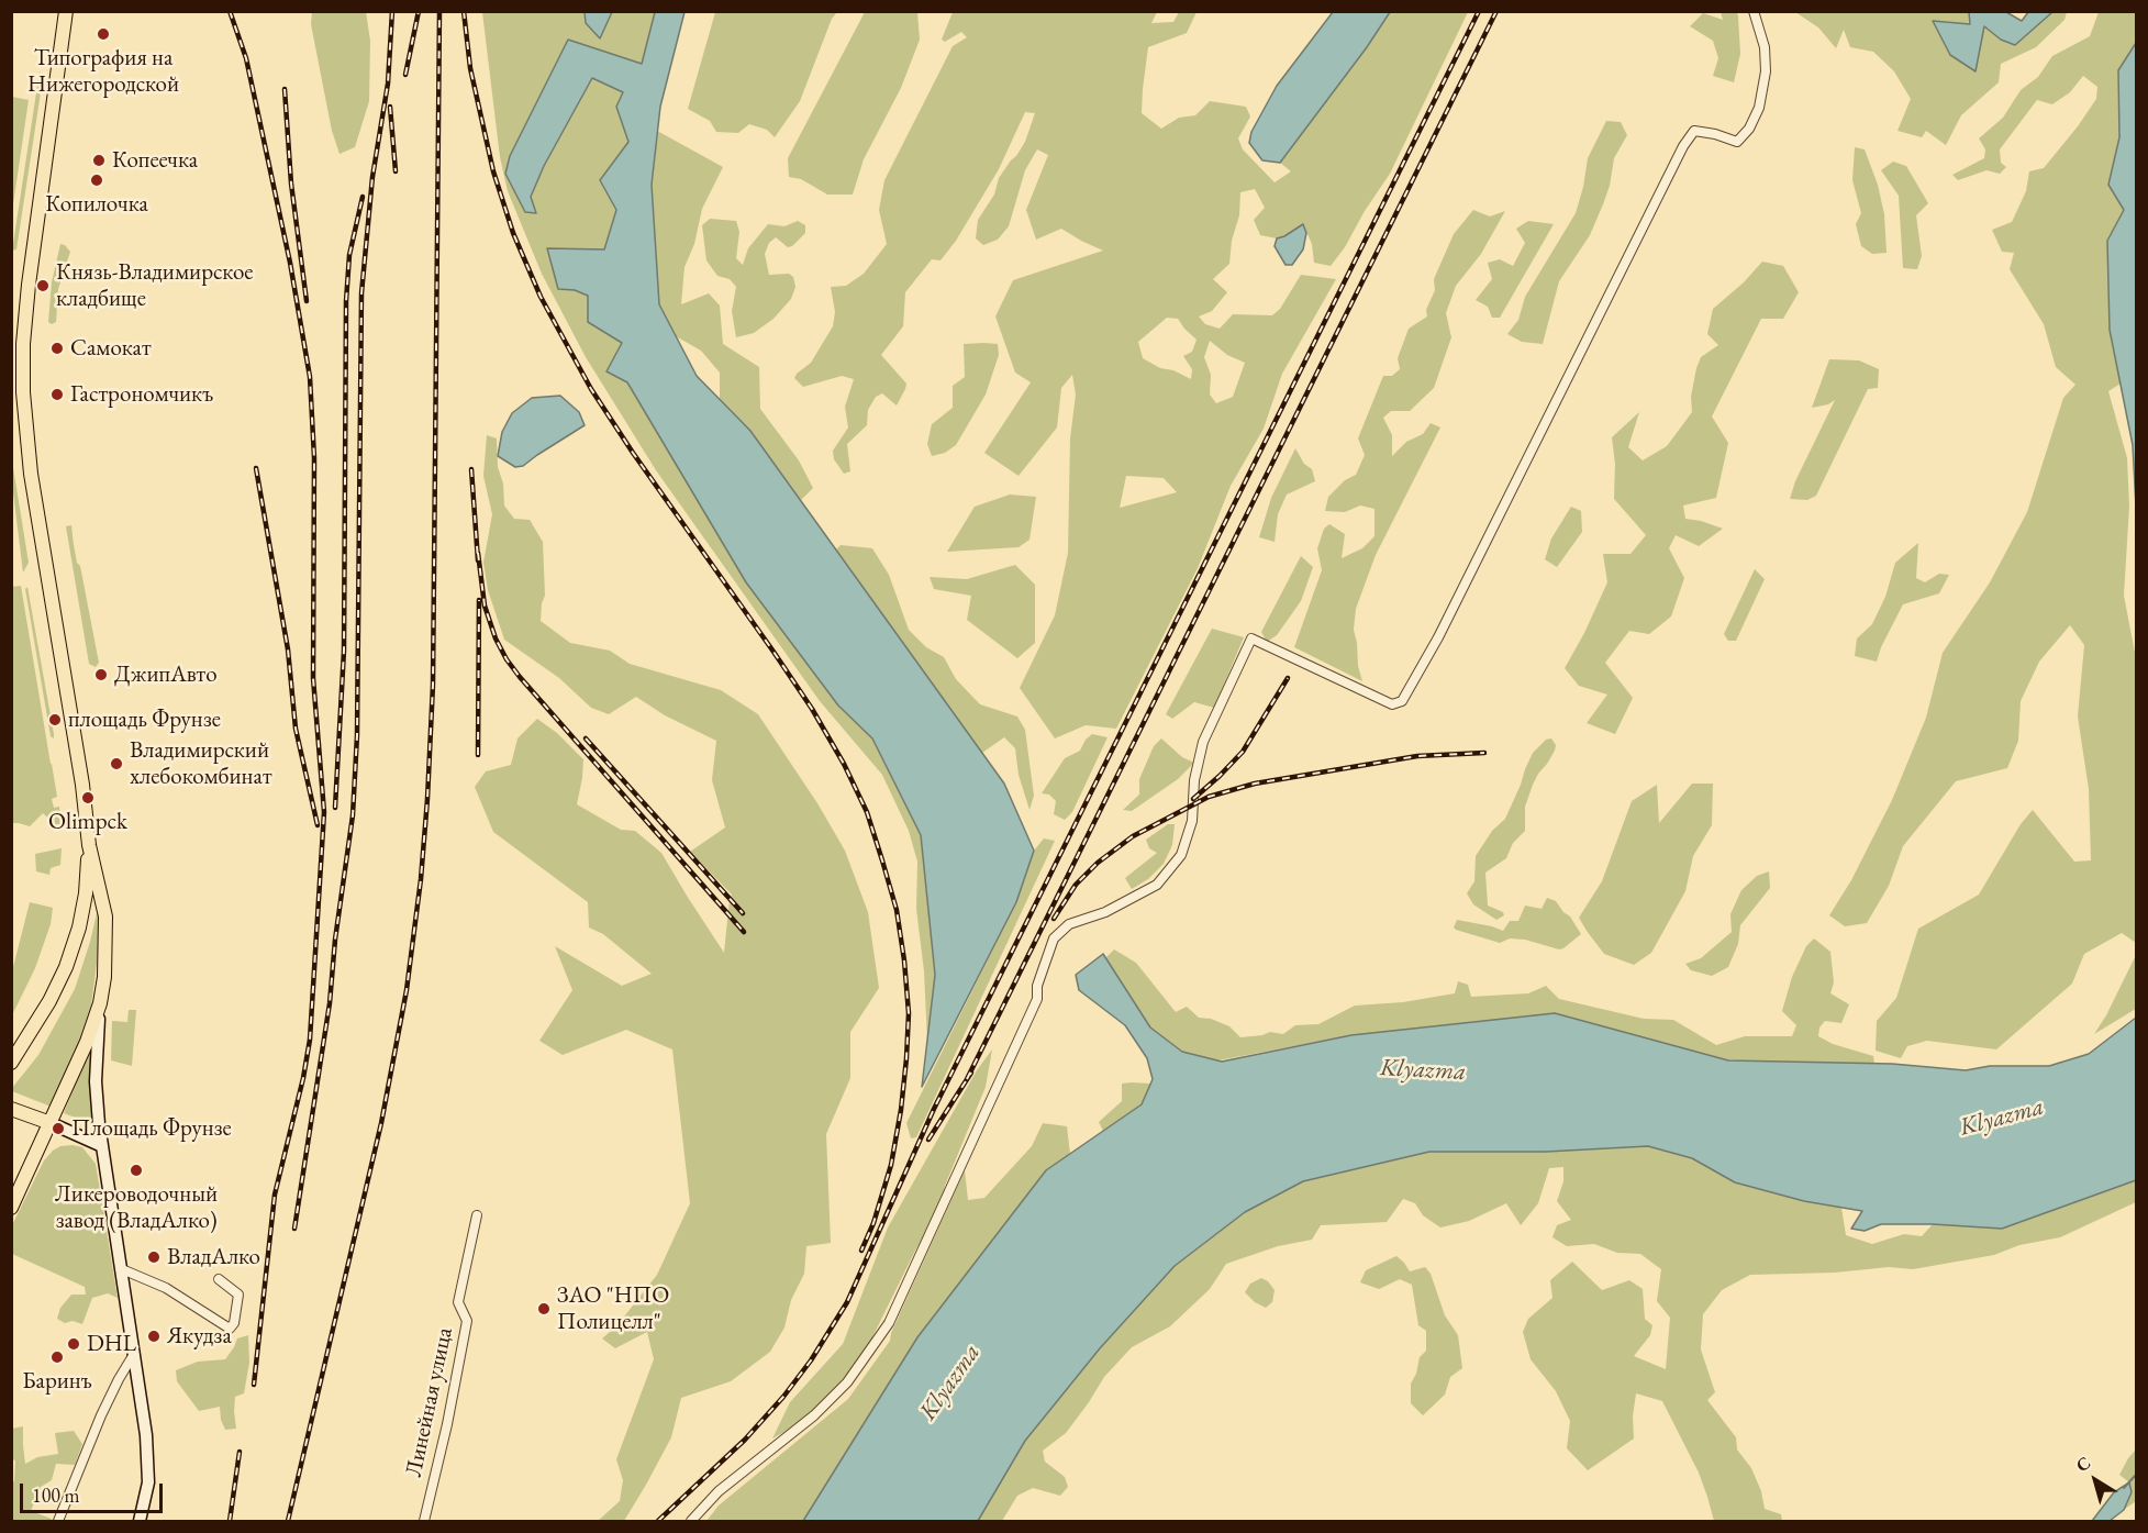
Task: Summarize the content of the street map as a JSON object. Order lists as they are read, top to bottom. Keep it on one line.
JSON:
{"streets":{"street":["Линейная улица"]},"water":["Klyazma"],"places":["Типография на Нижегородской","Копеечка","Копилочка","Князь-Владимирское кладбище","Самокат","Гастрономчикъ","ДжипАвто","площадь Фрунзе","Владимирский хлебокомбинат","Olimpck","Площадь Фрунзе","Ликероводочный завод (ВладАлко)","ВладАлко","ЗАО \"НПО Полицелл\"","Якудза","DHL","Баринъ"],"scale_bar":"100 m","north":"top left"}
